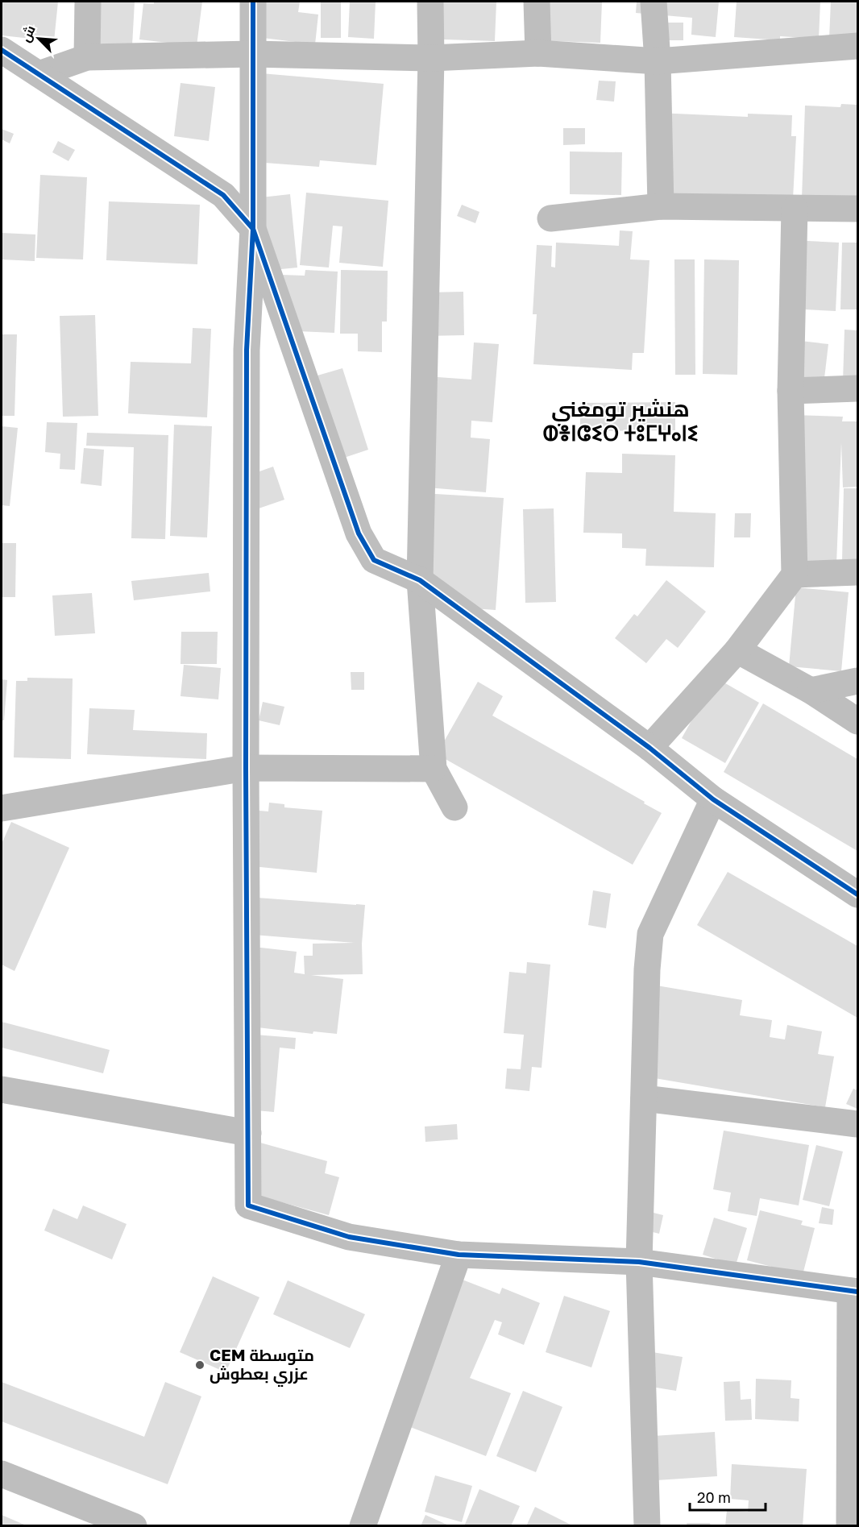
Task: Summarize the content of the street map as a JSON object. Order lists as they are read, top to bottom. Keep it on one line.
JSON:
{"districts":["هنشير تومغني ⵀⴻⵏⵛⵉⵔ ⵜⵓⵎⵖⴰⵏⵉ"],"places":["CEM متوسطة عزري بعطوش"],"scale_bar":"20 m","north":"top left"}
